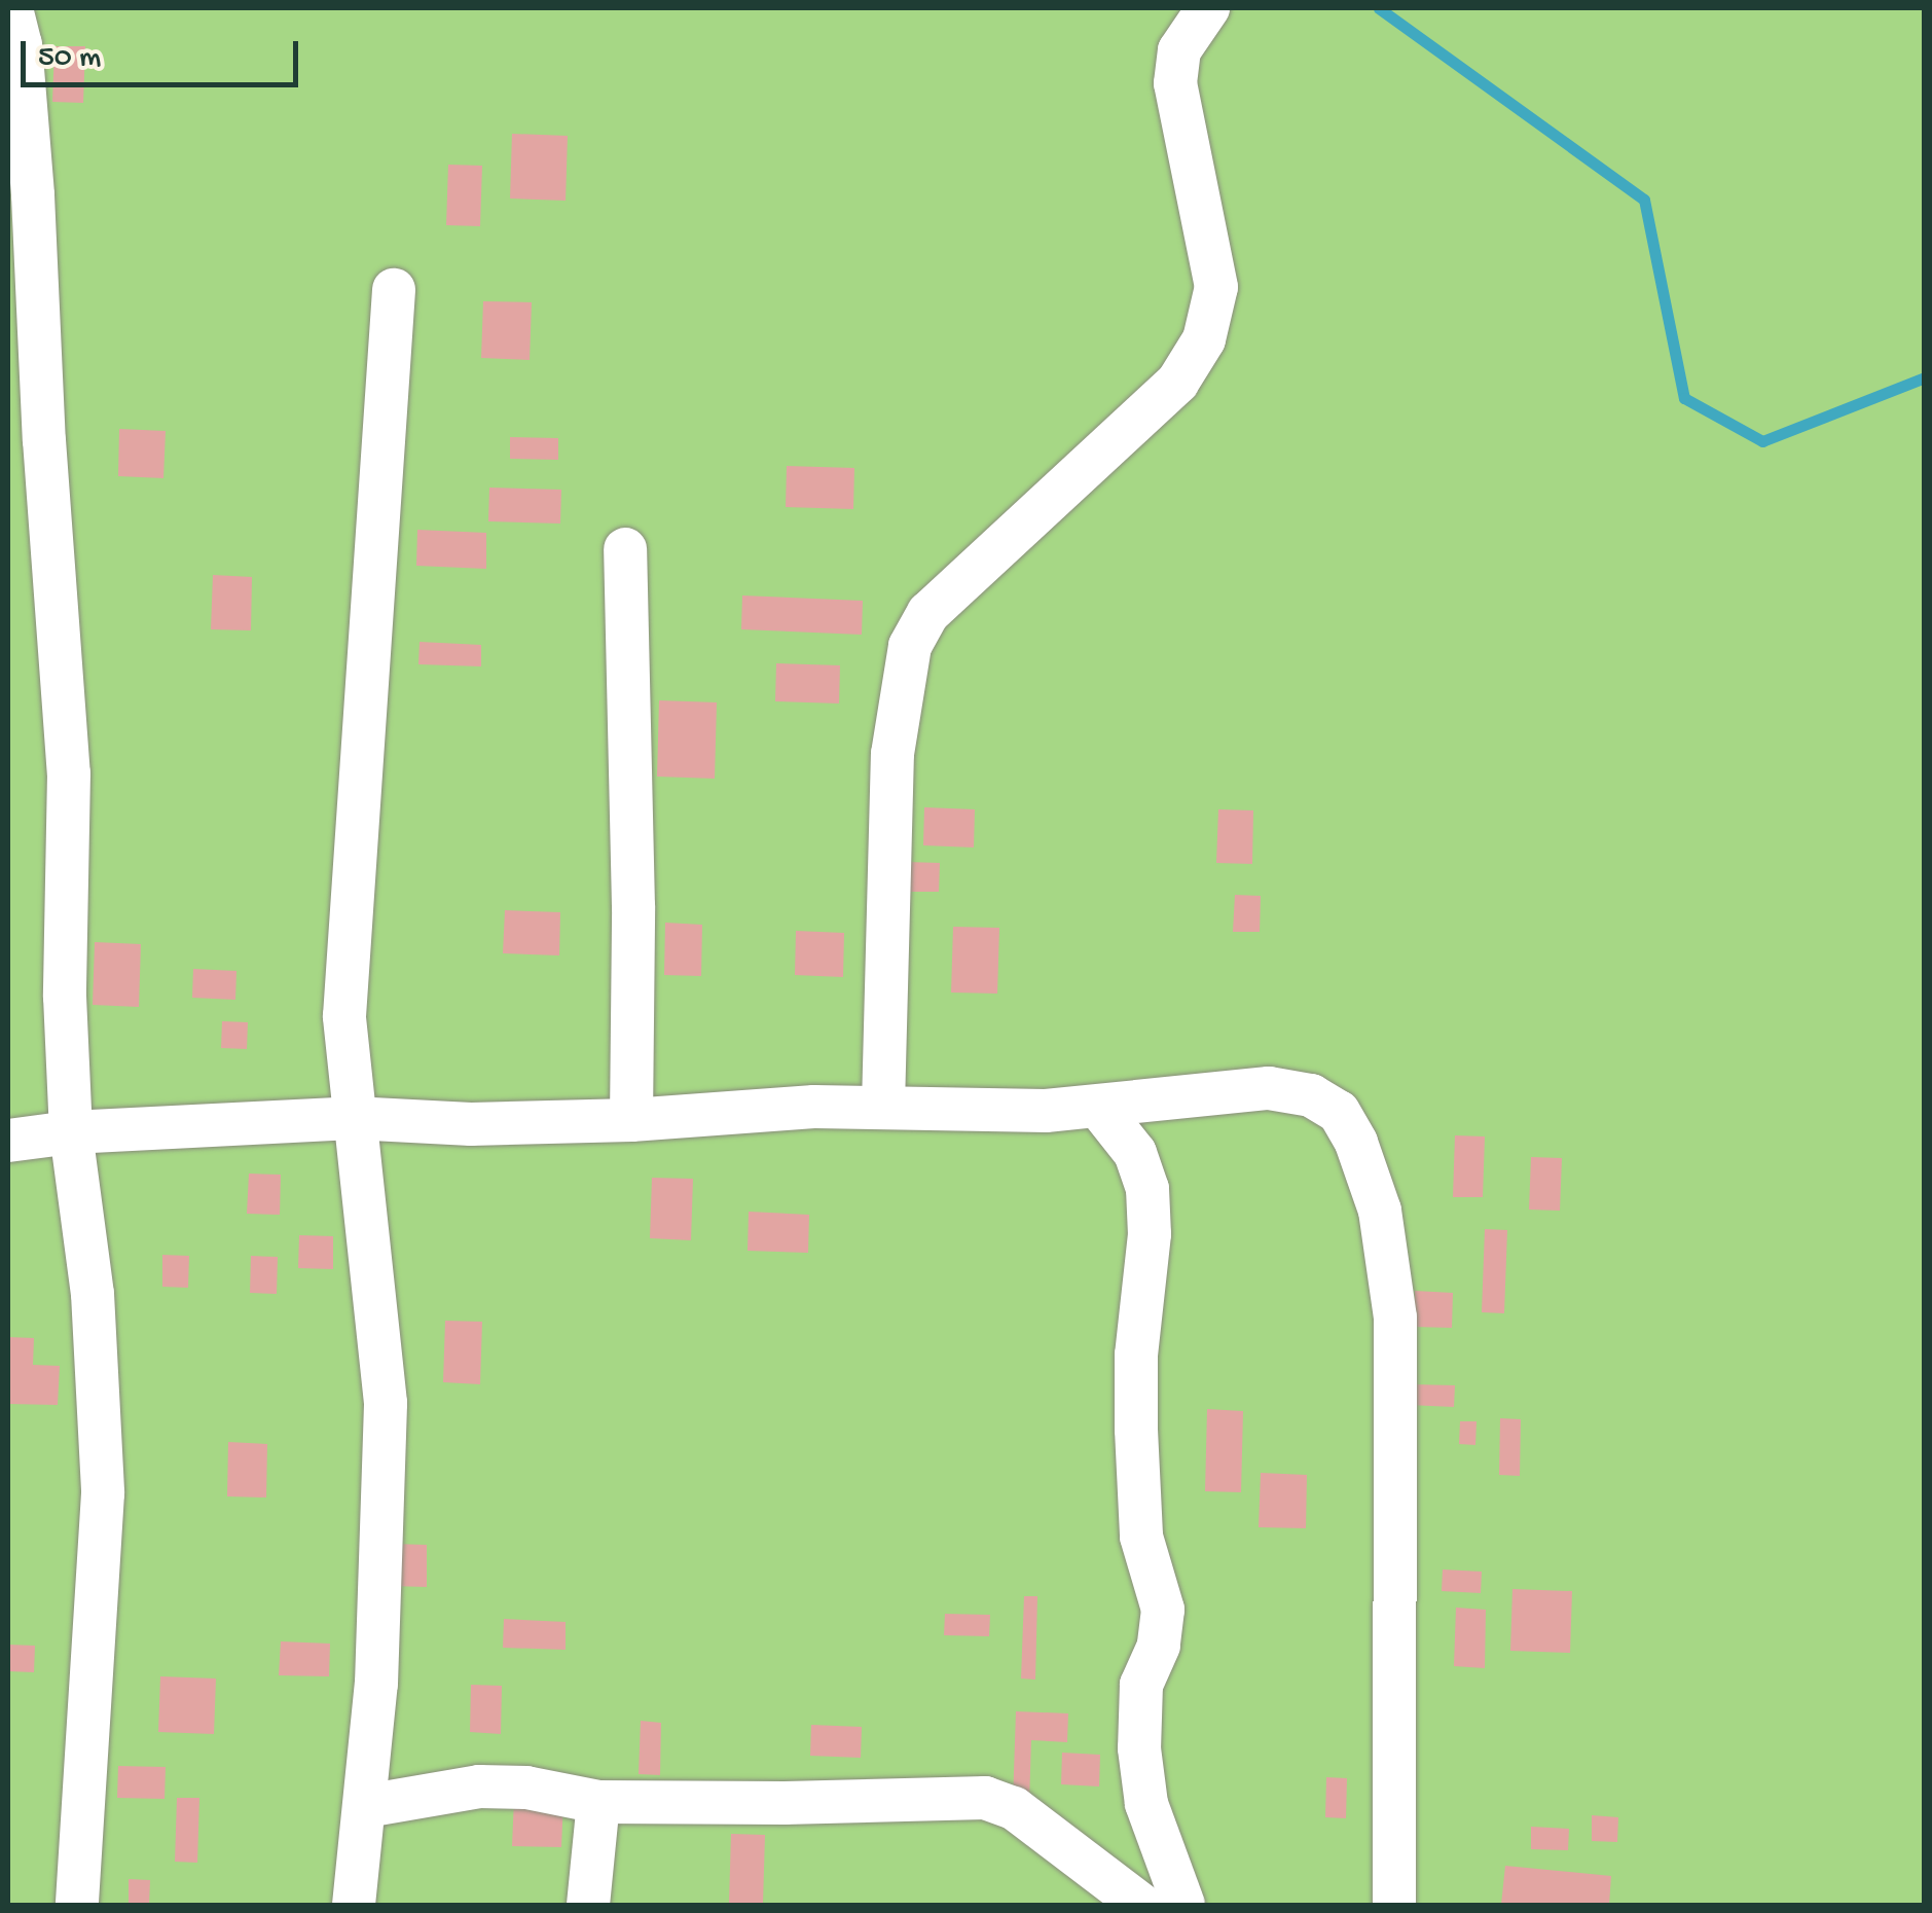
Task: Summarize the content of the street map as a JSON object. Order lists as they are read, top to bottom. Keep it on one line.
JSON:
{"scale_bar":"50 m"}
